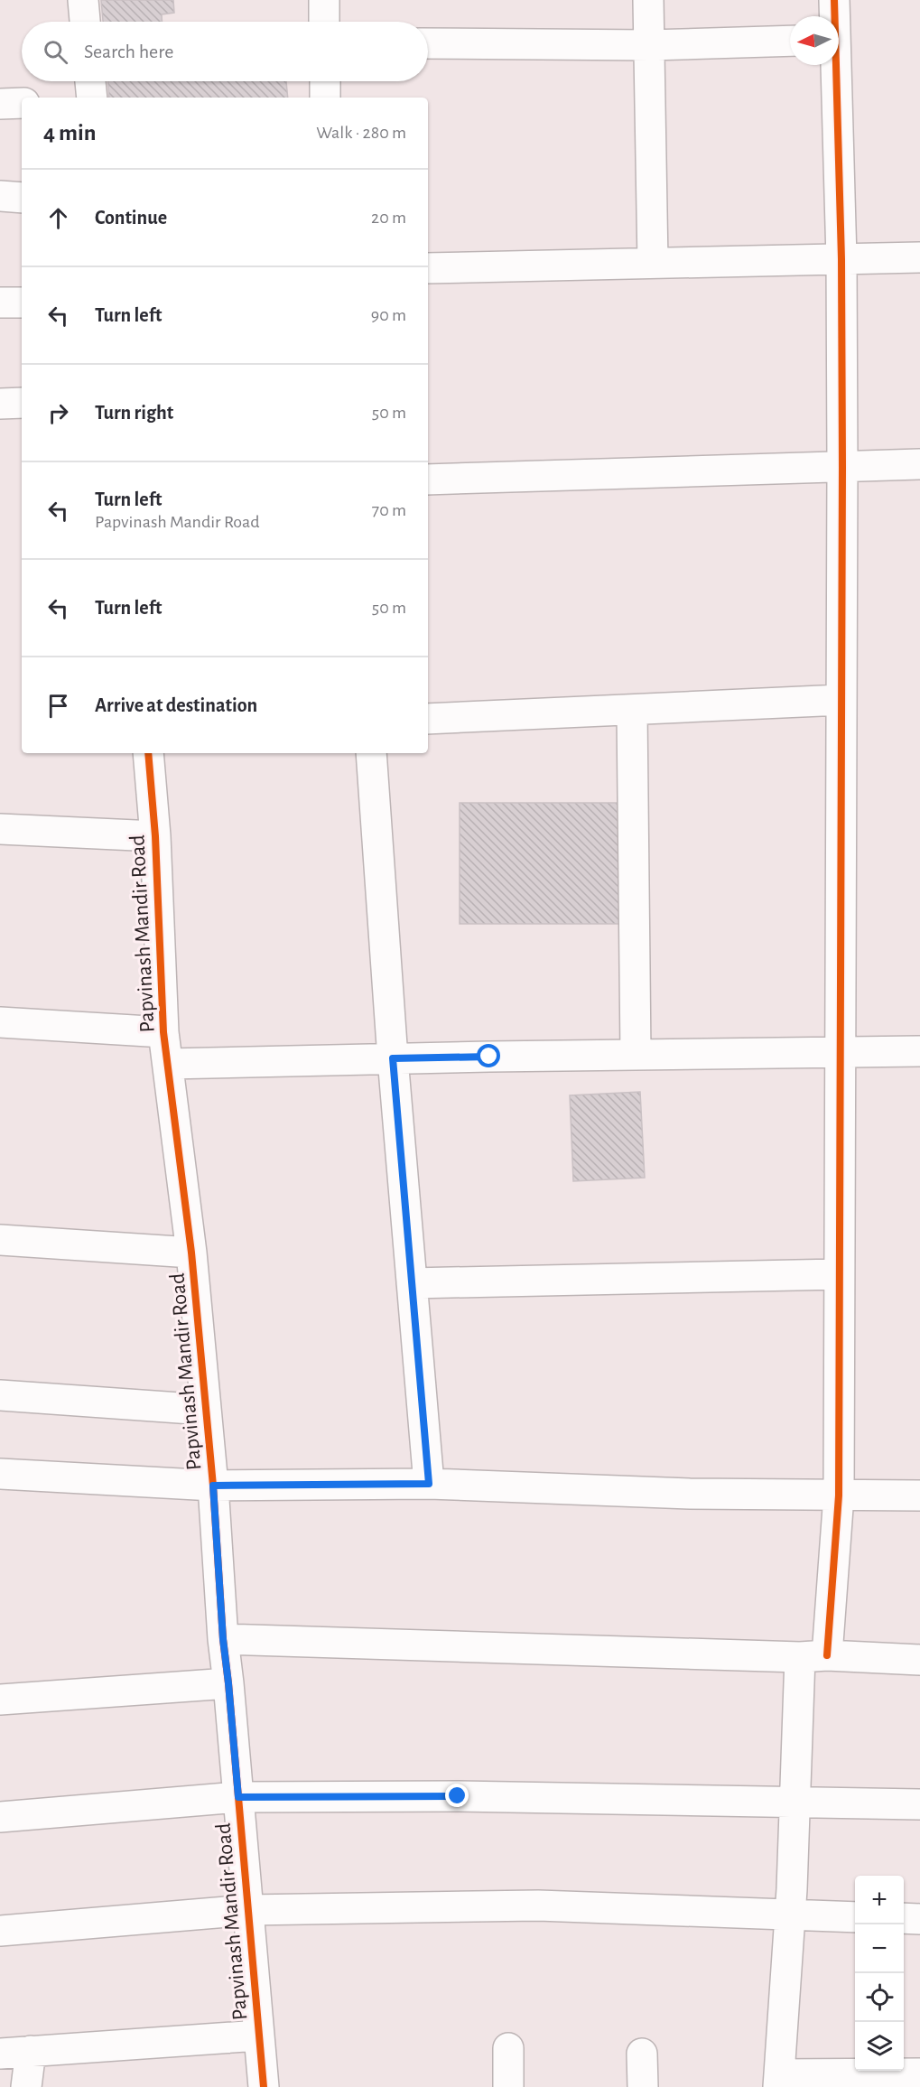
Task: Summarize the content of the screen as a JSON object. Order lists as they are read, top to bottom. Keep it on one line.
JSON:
{"streets":{"street":["Papvinash Mandir Road"]},"north":"left","page":{"search":"Search here","heading":["4 min","Walk · 280 m"],"list":[["Continue","20 m"],["Turn left","90 m"],["Turn right","50 m"],["Turn left","Papvinash Mandir Road","70 m"],["Turn left","50 m"],"Arrive at destination"],"map_buttons":["+","−"]}}
